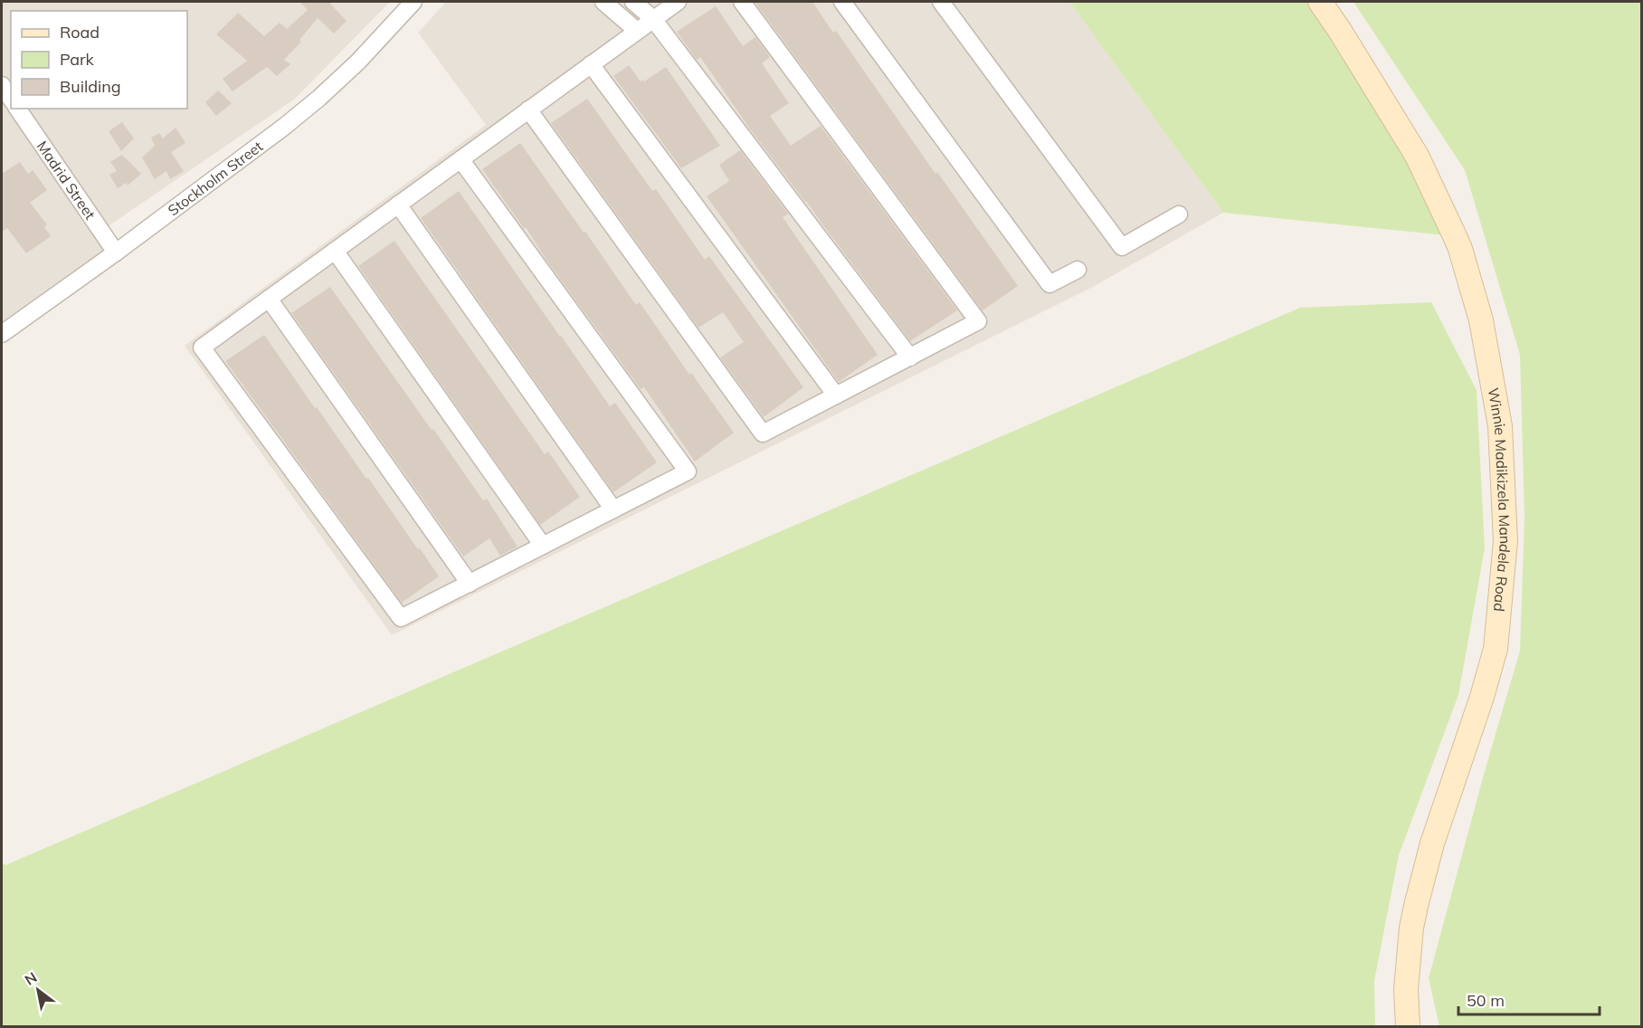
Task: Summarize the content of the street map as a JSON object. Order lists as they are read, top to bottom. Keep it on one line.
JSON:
{"streets":{"main road":["Winnie Madikizela Mandela Road"],"street":["Stockholm Street","Madrid Street"]},"crossings":[["Stockholm Street","Madrid Street"]],"legend":["Road","Park","Building"],"scale_bar":"50 m","north":"top left"}
